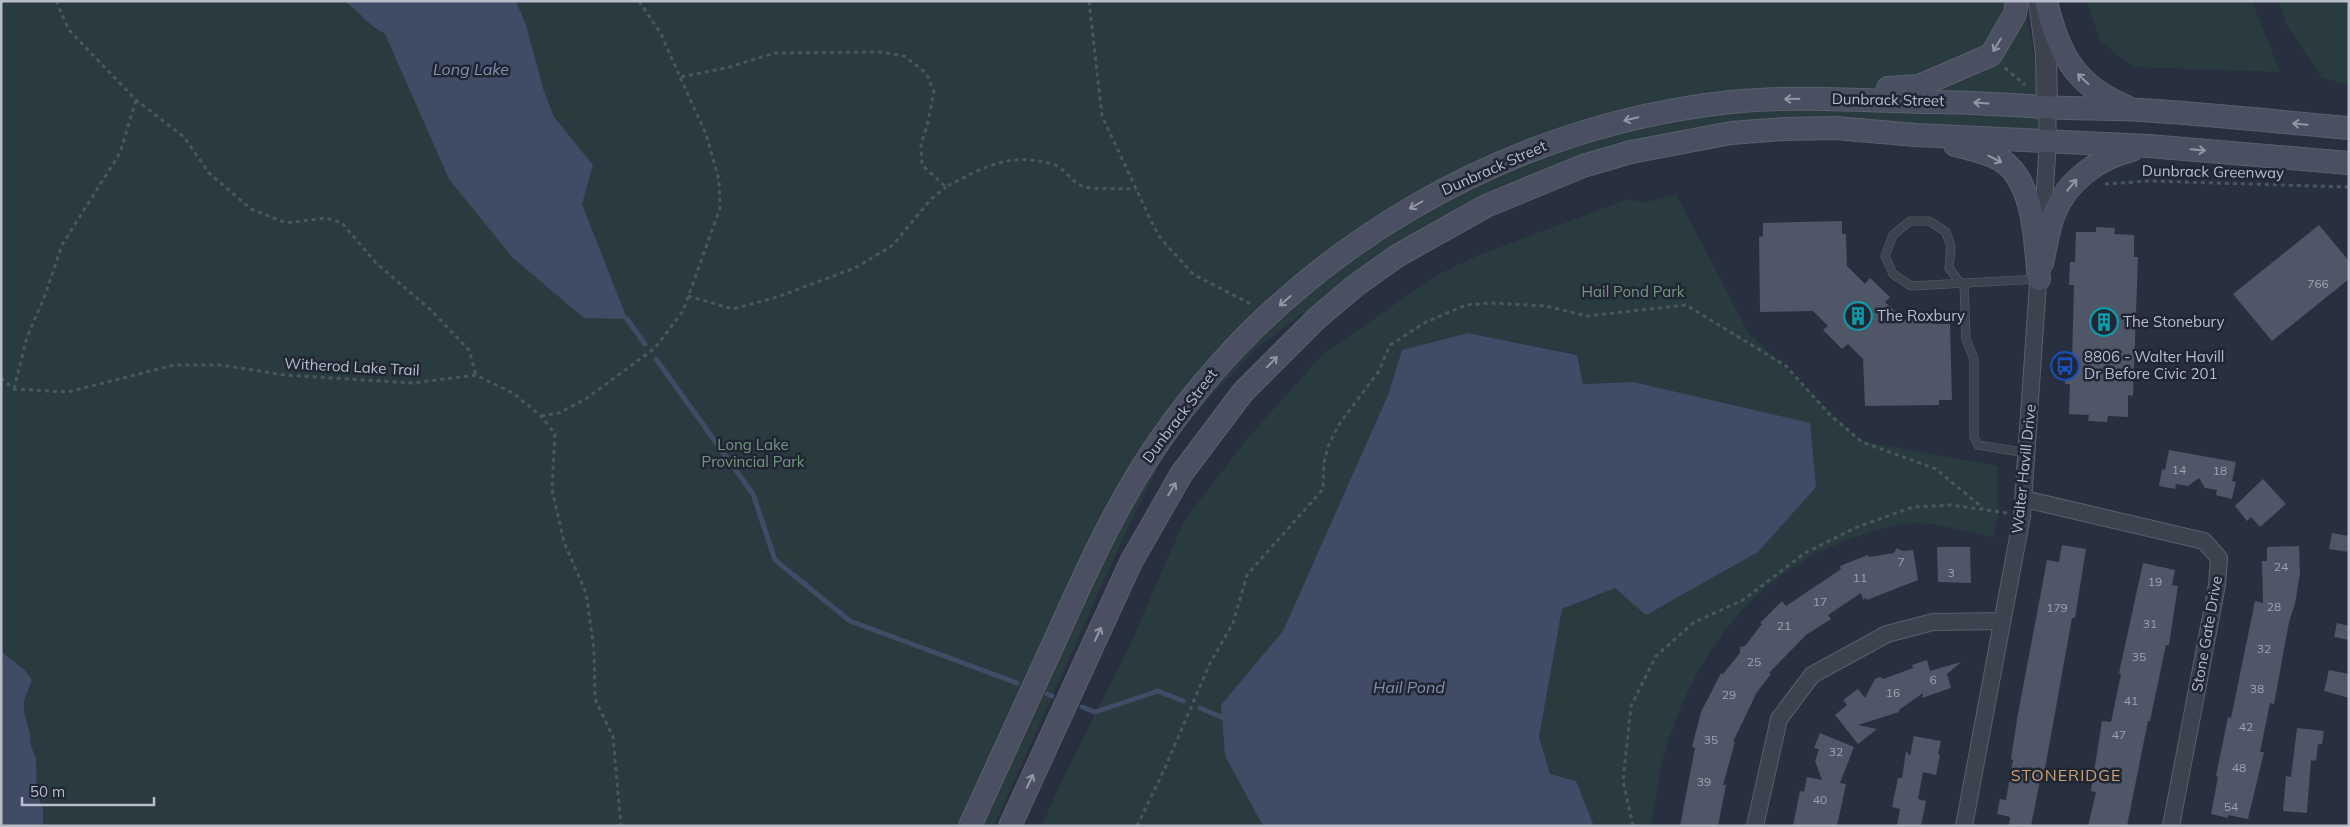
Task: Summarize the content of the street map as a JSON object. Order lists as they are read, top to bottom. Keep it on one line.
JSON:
{"streets":{"main road":["Dunbrack Street"],"street":["Walter Havill Drive","Stone Gate Drive"],"path":["Dunbrack Greenway","Witherod Lake Trail"]},"crossings":[["Dunbrack Street","Walter Havill Drive"],["Walter Havill Drive","Stone Gate Drive"]],"districts":["STONERIDGE"],"water":["Long Lake","Hail Pond"],"parks":["Hail Pond Park","Long Lake Provincial Park"],"places":{"building":["The Roxbury","The Stonebury"],"bus stop":["8806 - Walter Havill Dr Before Civic 201"]},"house_numbers":["766","14","18","7","24","3","11","19","17","28","179","31","21","32","35","25","6","38","16","29","41","42","47","35","32","48","39","40","54"],"scale_bar":"50 m"}
